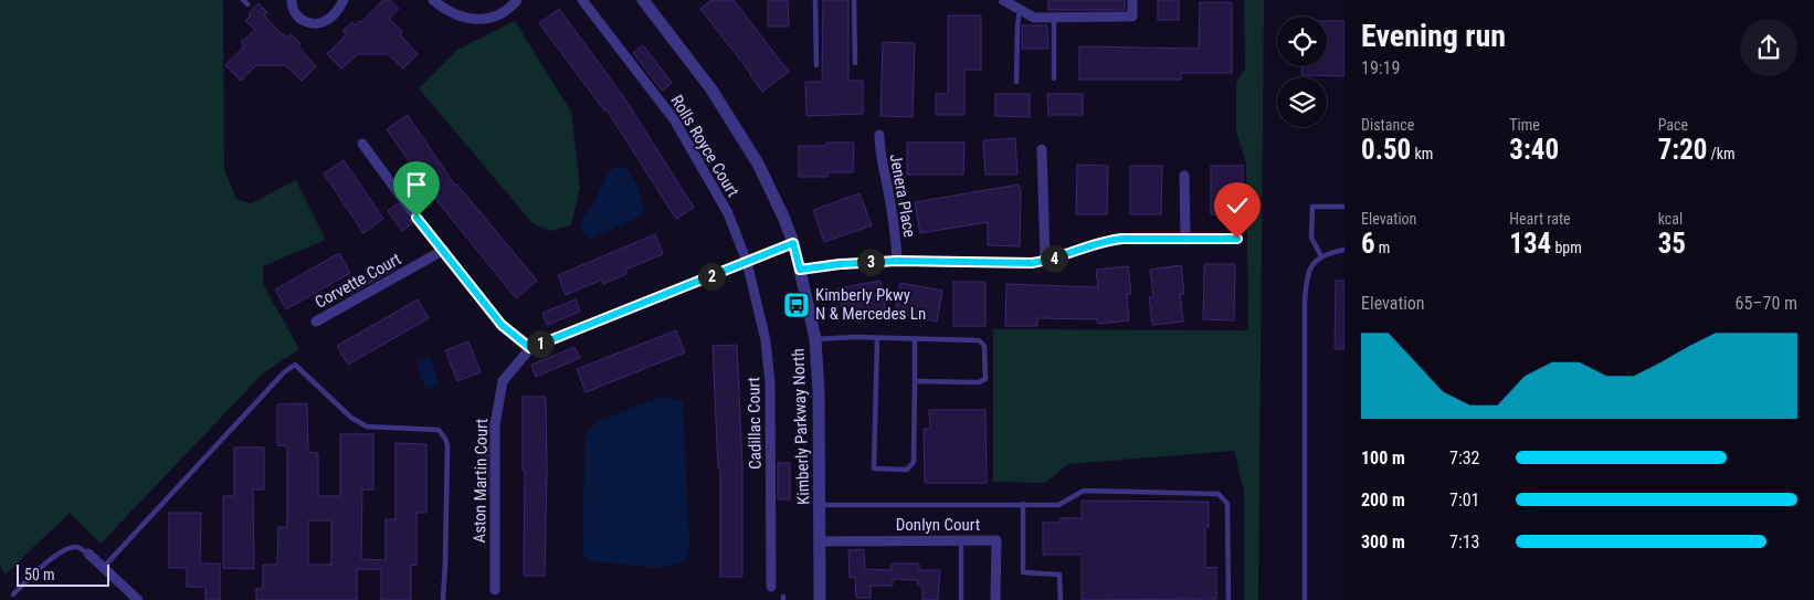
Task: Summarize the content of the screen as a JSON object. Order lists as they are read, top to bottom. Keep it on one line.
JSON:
{"streets":{"street":["Rolls Royce Court","Jenera Place","Corvette Court","Cadillac Court","Kimberly Parkway North","Aston Martin Court","Donlyn Court"]},"crossings":[["Rolls Royce Court","Cadillac Court"],["Kimberly Parkway North","Donlyn Court"]],"places":{"bus stop":["Kimberly Pkwy N & Mercedes Ln"]},"scale_bar":"50 m","page":{"heading":["Evening run","19:19"],"stats":[["Distance","0.50 km"],["Time","3:40"],["Pace","7:20 /km"],["Elevation","6 m"],["Heart rate","134 bpm"],["kcal","35"]],"pins":["4","3","2","1"],"chart":["Elevation","65–70 m"],"list":[{"name":"100 m","note":"7:32"},{"name":"200 m","note":"7:01"},{"name":"300 m","note":"7:13"}],"scale":"50 m"}}
